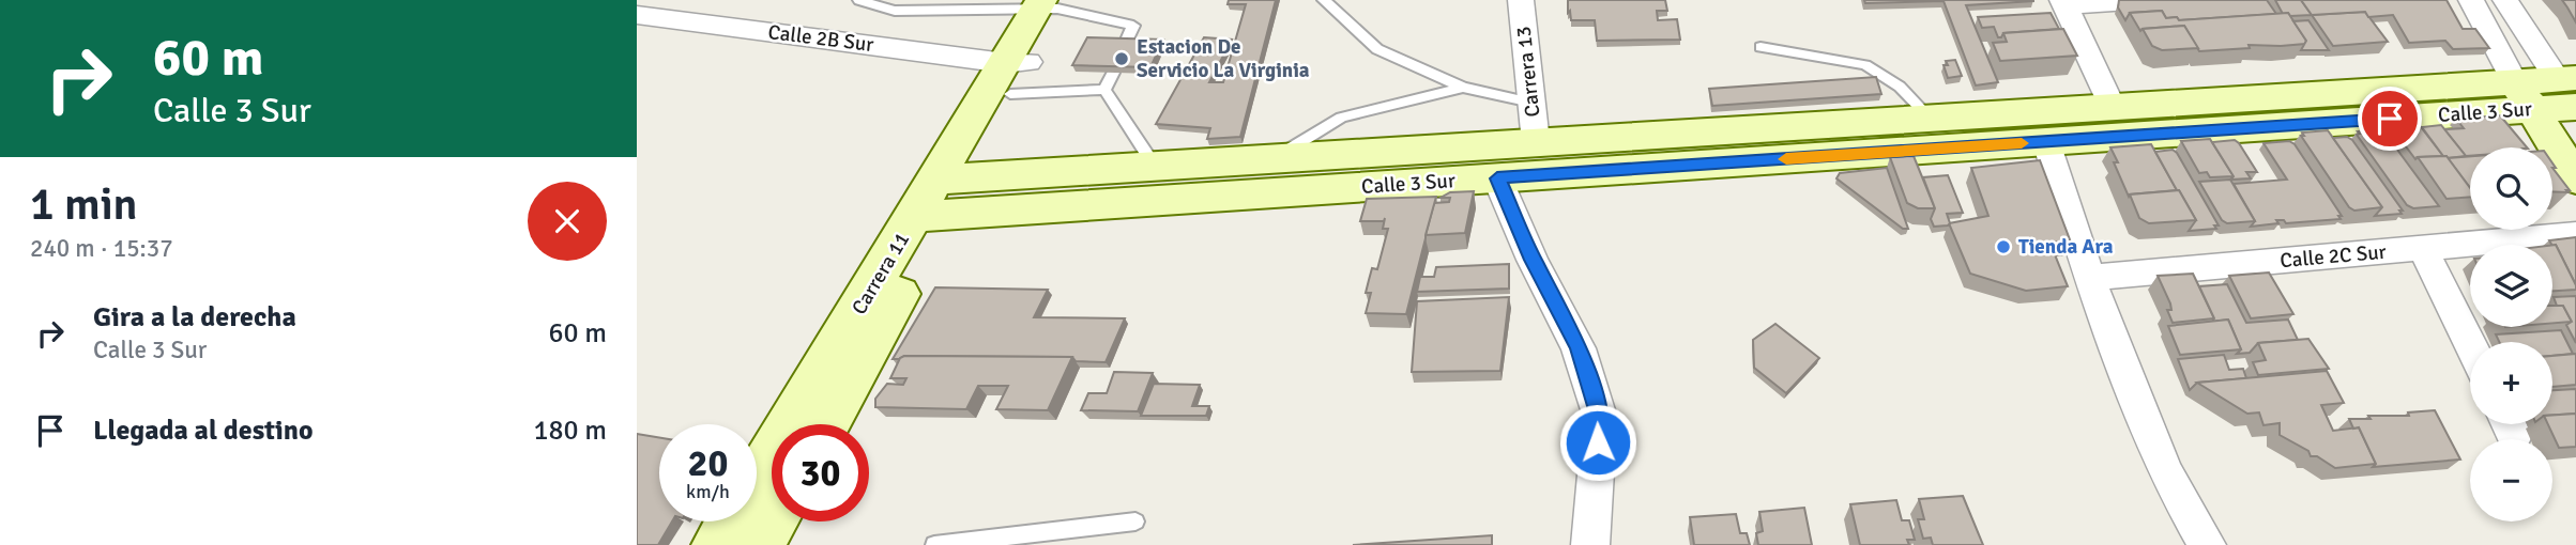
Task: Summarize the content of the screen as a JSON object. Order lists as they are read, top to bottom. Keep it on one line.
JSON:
{"streets":{"street":["Calle 2B Sur","Carrera 13","Calle 3 Sur","Calle 2C Sur","Carrera 11"]},"crossings":[["Calle 2B Sur","Carrera 11"],["Carrera 13","Calle 3 Sur"],["Calle 3 Sur","Carrera 11"]],"places":["Estacion De Servicio La Virginia","Tienda Ara"],"page":{"turn":["60 m","Calle 3 Sur"],"map_buttons":["+","−"],"heading":["1 min","240 m · 15:37"],"list":[{"name":"Gira a la derecha","note":"Calle 3 Sur","value":"60 m"},{"name":"Llegada al destino","value":"180 m"}],"speed":"20 km/h","limit":"30"}}
